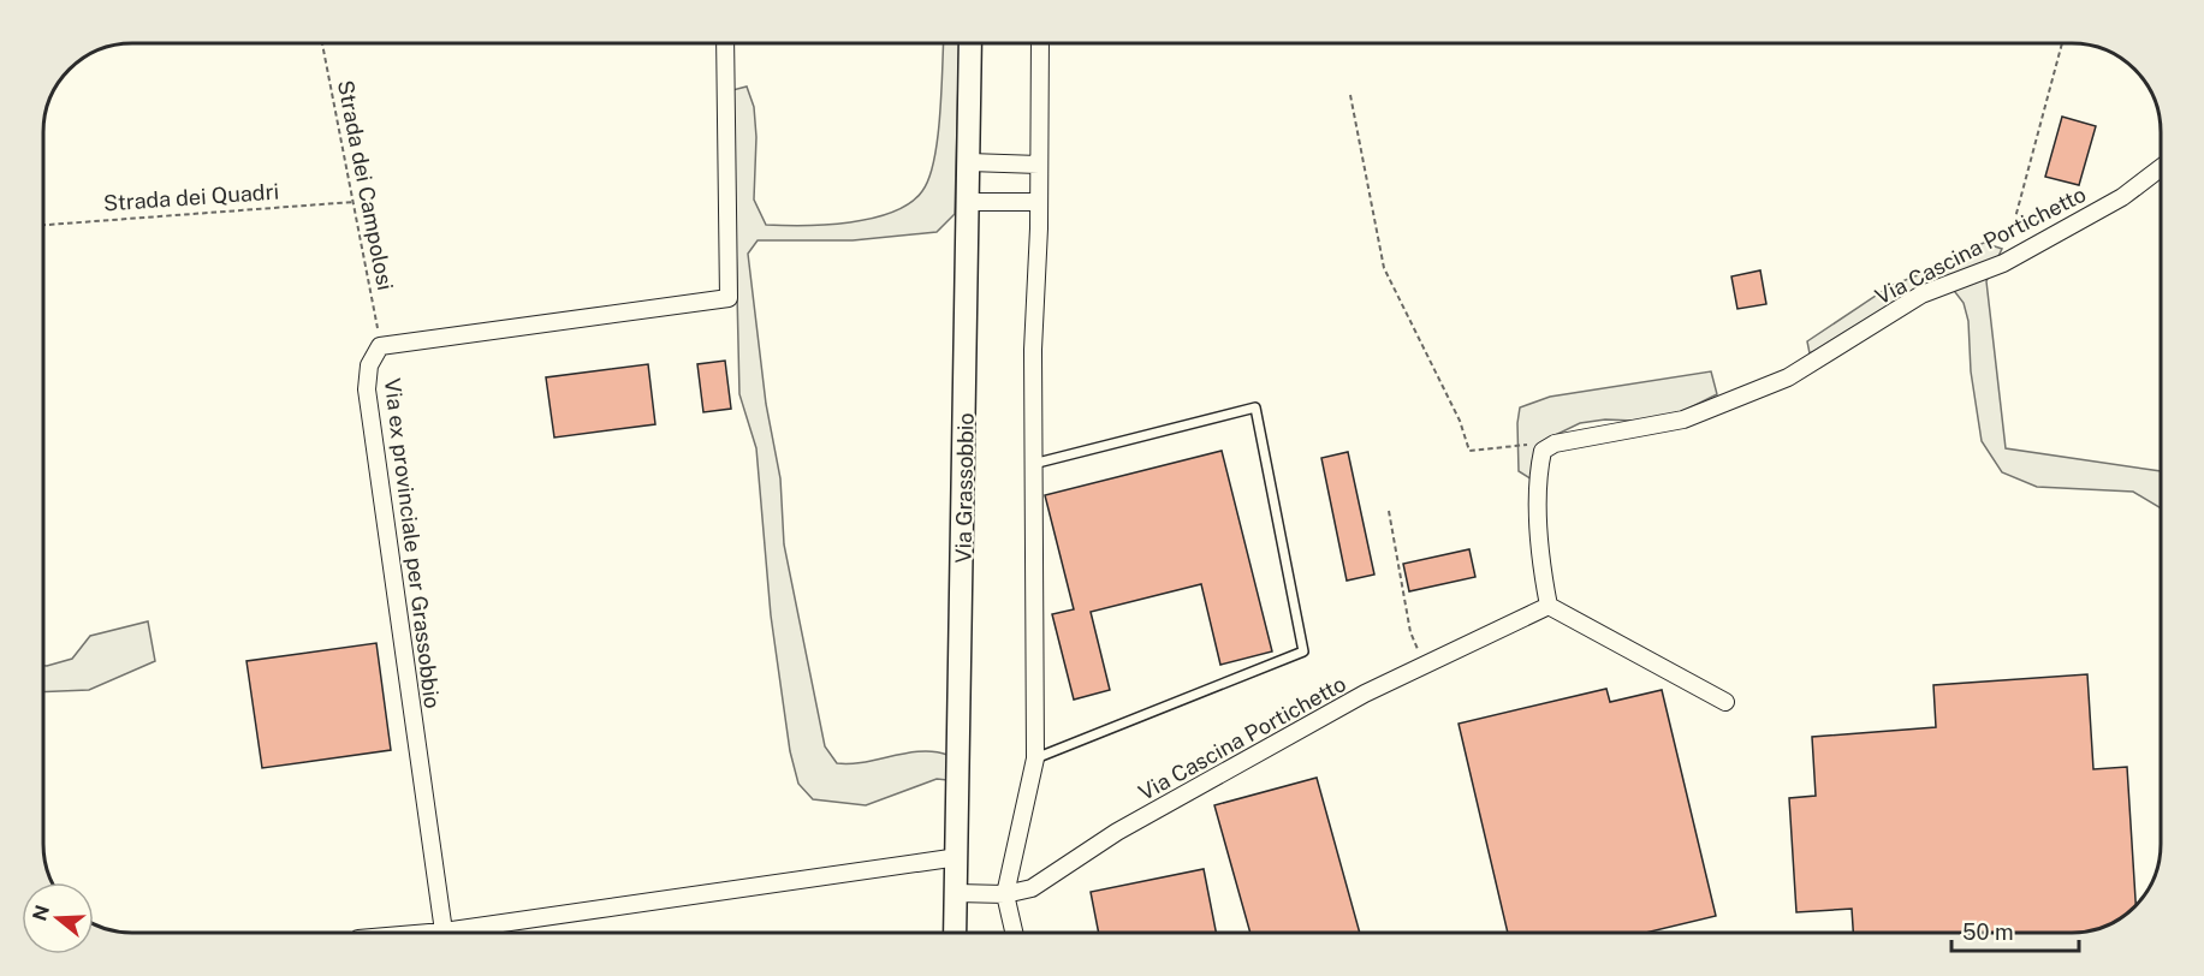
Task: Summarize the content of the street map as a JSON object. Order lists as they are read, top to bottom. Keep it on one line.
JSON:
{"streets":{"street":["Via Cascina Portichetto","Via Grassobbio","Via ex provinciale per Grassobbio"],"path":["Strada dei Campolosi","Strada dei Quadri"]},"crossings":[["Strada dei Campolosi","Strada dei Quadri"],["Strada dei Campolosi","Via ex provinciale per Grassobbio"],["Via Cascina Portichetto","Via Grassobbio"]],"scale_bar":"50 m","north":"left"}
